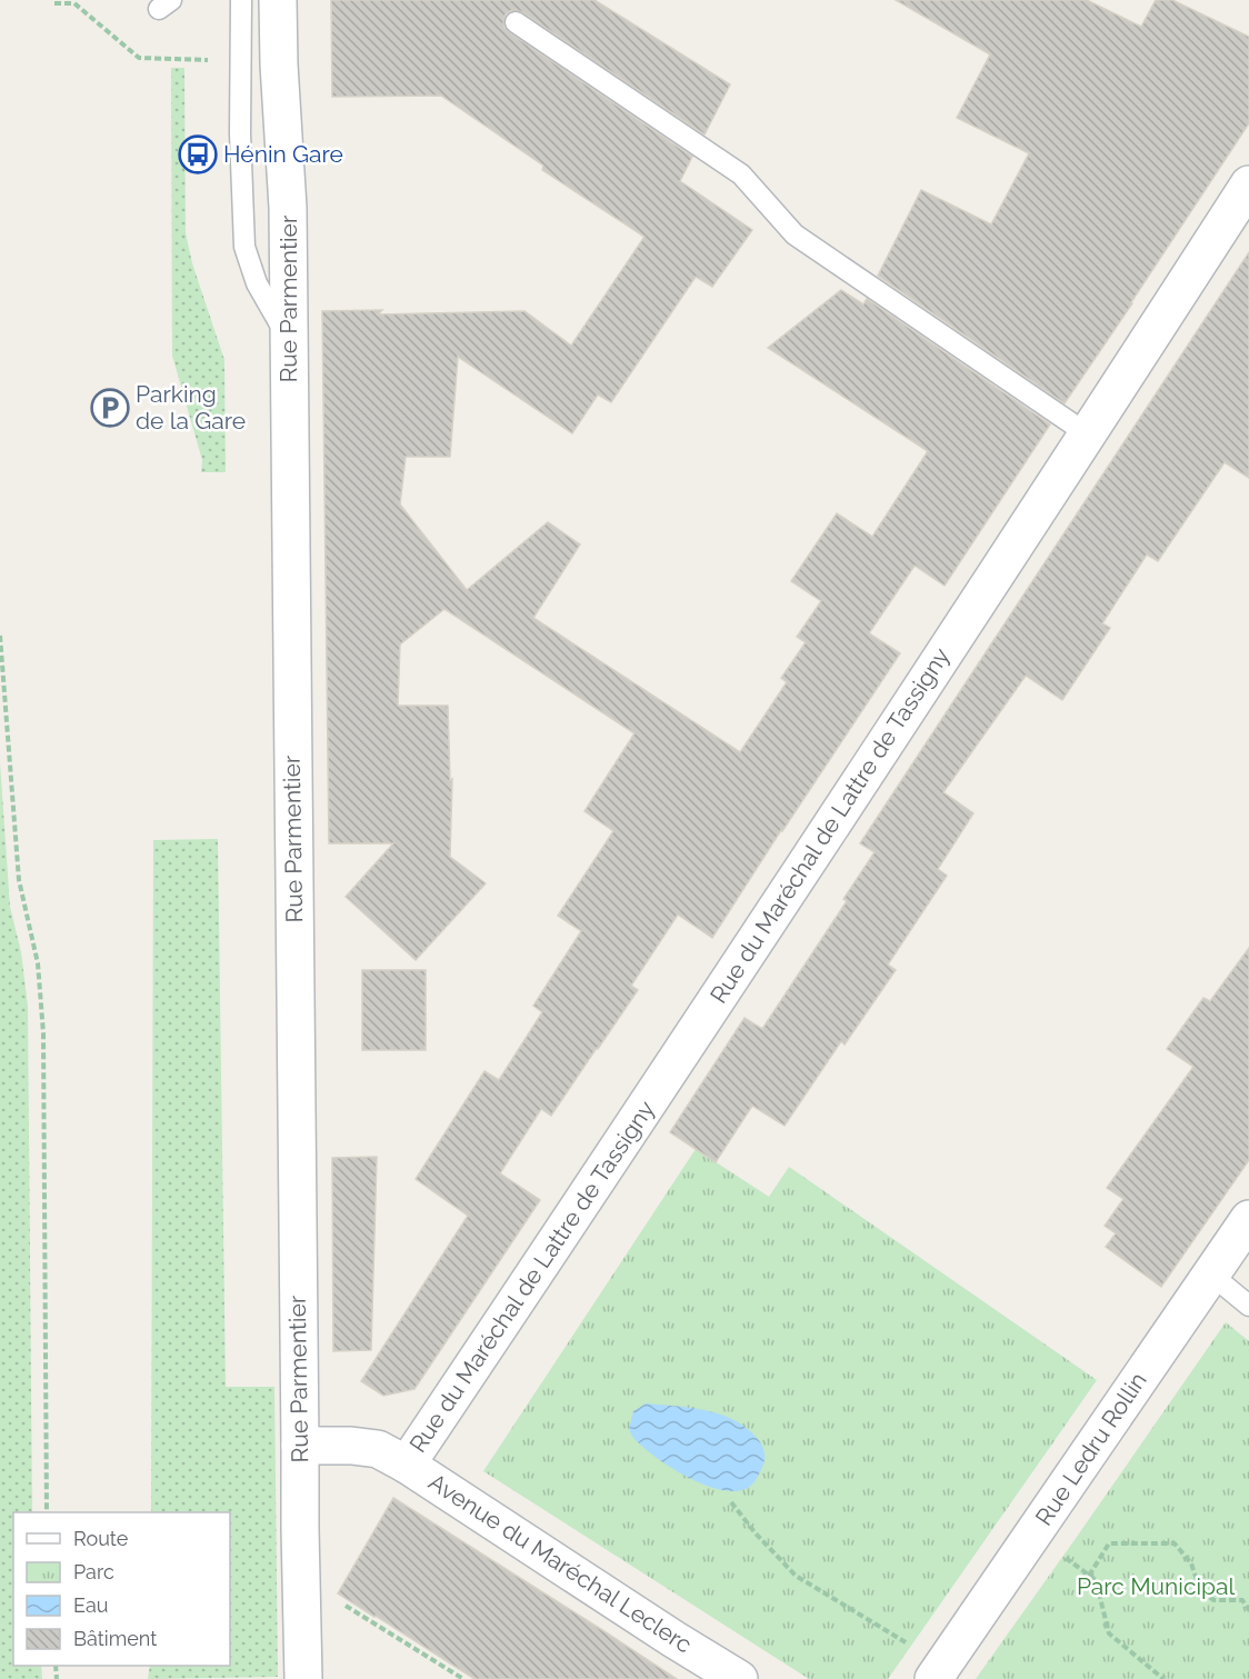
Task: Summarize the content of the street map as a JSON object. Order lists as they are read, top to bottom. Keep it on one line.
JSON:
{"streets":{"street":["Rue Parmentier","Rue du Maréchal de Lattre de Tassigny","Rue Ledru Rollin","Avenue du Maréchal Leclerc"]},"crossings":[["Rue Parmentier","Avenue du Maréchal Leclerc"],["Rue du Maréchal de Lattre de Tassigny","Avenue du Maréchal Leclerc"]],"parks":["Parc Municipal"],"places":{"bus stop":["Hénin Gare"],"parking":["Parking de la Gare"]},"legend":["Route","Parc","Eau","Bâtiment"]}
